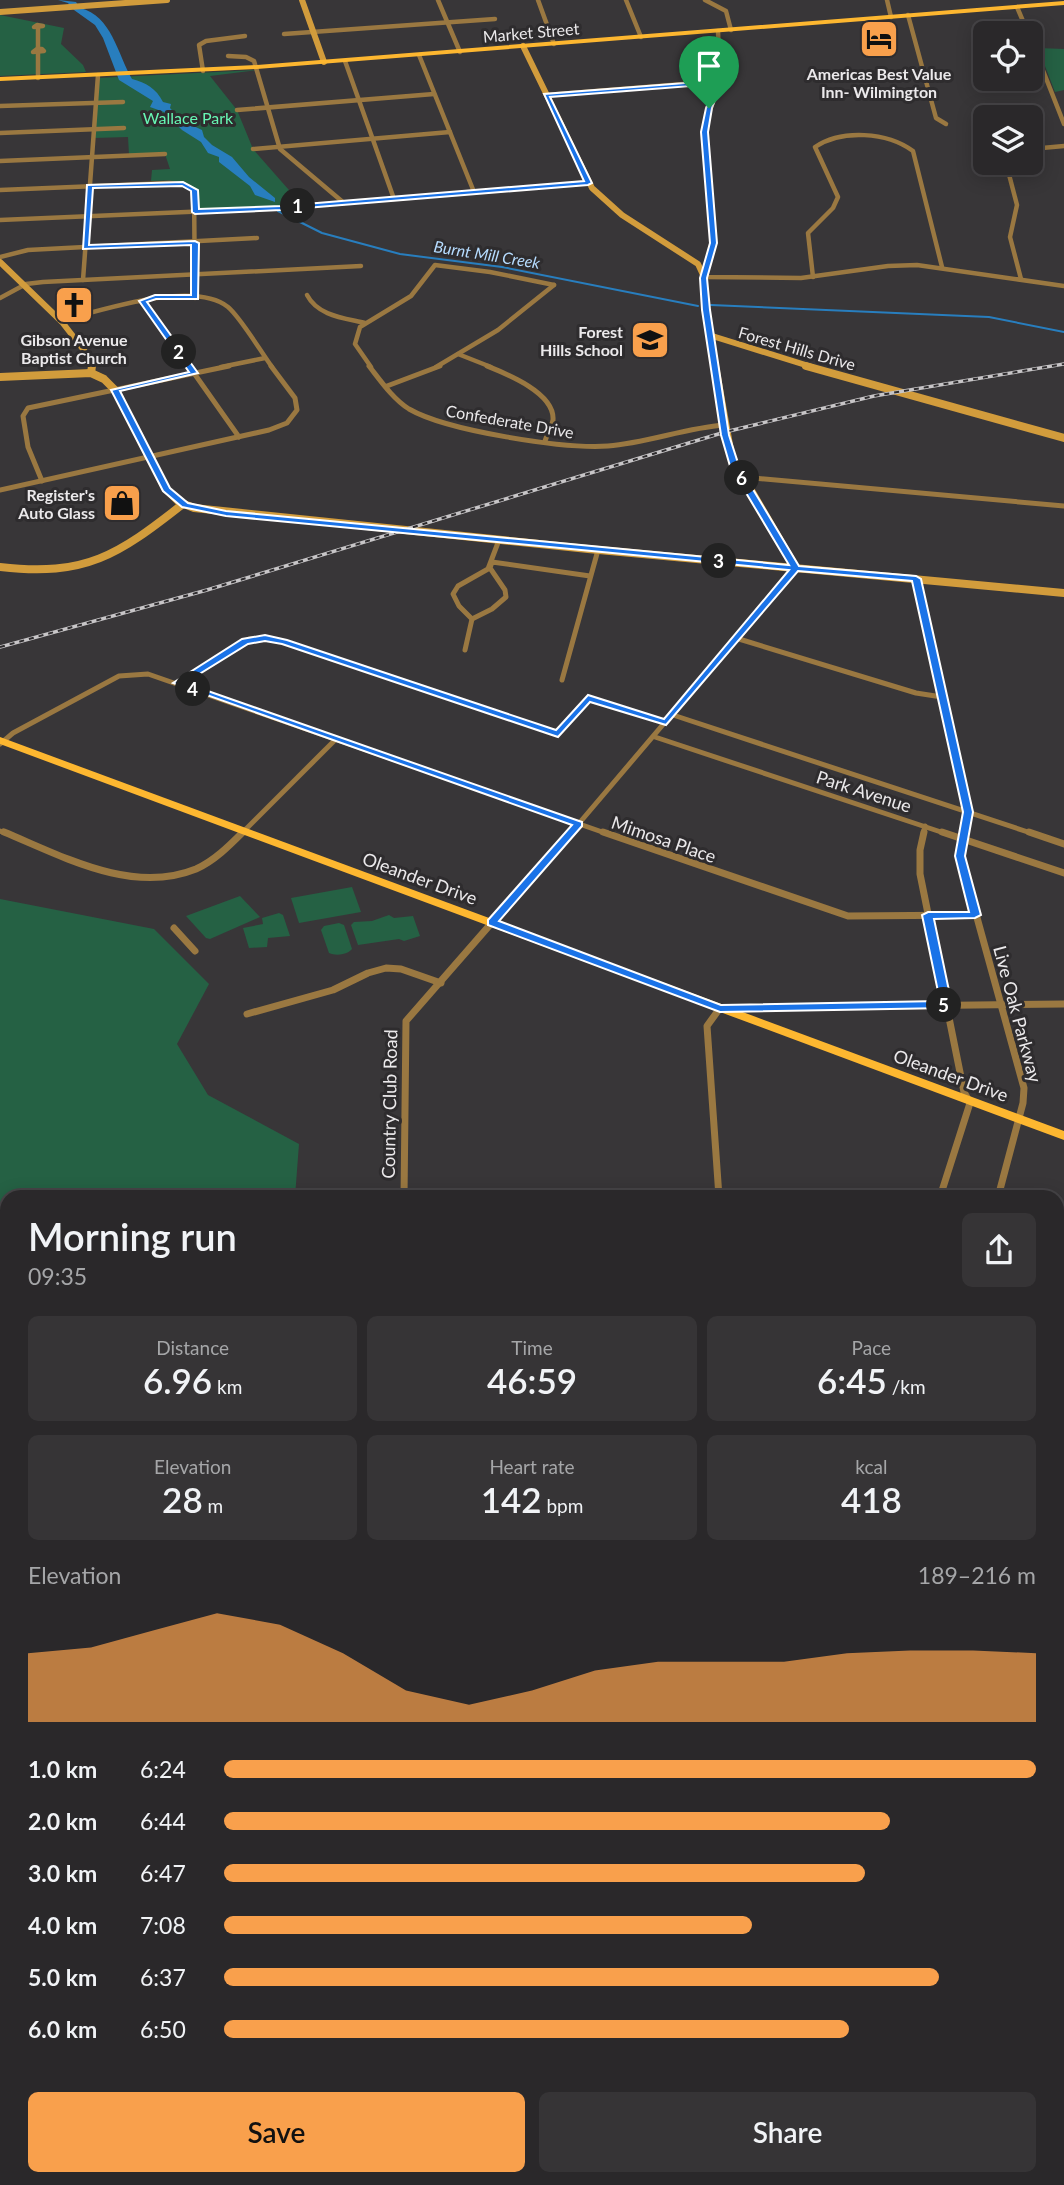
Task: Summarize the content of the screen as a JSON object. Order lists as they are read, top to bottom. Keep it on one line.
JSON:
{"streets":{"main road":["Market Street","Oleander Drive"],"street":["Forest Hills Drive","Confederate Drive","Park Avenue","Mimosa Place","Live Oak Parkway","Country Club Road"]},"crossings":[["Park Avenue","Live Oak Parkway"],["Park Avenue","Country Club Road"],["Mimosa Place","Oleander Drive"],["Mimosa Place","Live Oak Parkway"],["Mimosa Place","Country Club Road"],["Oleander Drive","Live Oak Parkway"],["Oleander Drive","Country Club Road"]],"water":["Burnt Mill Creek"],"parks":["Wallace Park"],"places":{"hotel":["Americas Best Value Inn- Wilmington"],"church":["Gibson Avenue Baptist Church"],"school or university":["Forest Hills School"],"shop":["Register's Auto Glass"]},"page":{"pins":["1","2","6","3","4","5"],"heading":["Morning run","09:35"],"stats":[["Distance","6.96 km"],["Time","46:59"],["Pace","6:45 /km"],["Elevation","28 m"],["Heart rate","142 bpm"],["kcal","418"]],"chart":["Elevation","189–216 m"],"list":[{"name":"1.0 km","note":"6:24"},{"name":"2.0 km","note":"6:44"},{"name":"3.0 km","note":"6:47"},{"name":"4.0 km","note":"7:08"},{"name":"5.0 km","note":"6:37"},{"name":"6.0 km","note":"6:50"}],"buttons":["Save","Share"]}}
